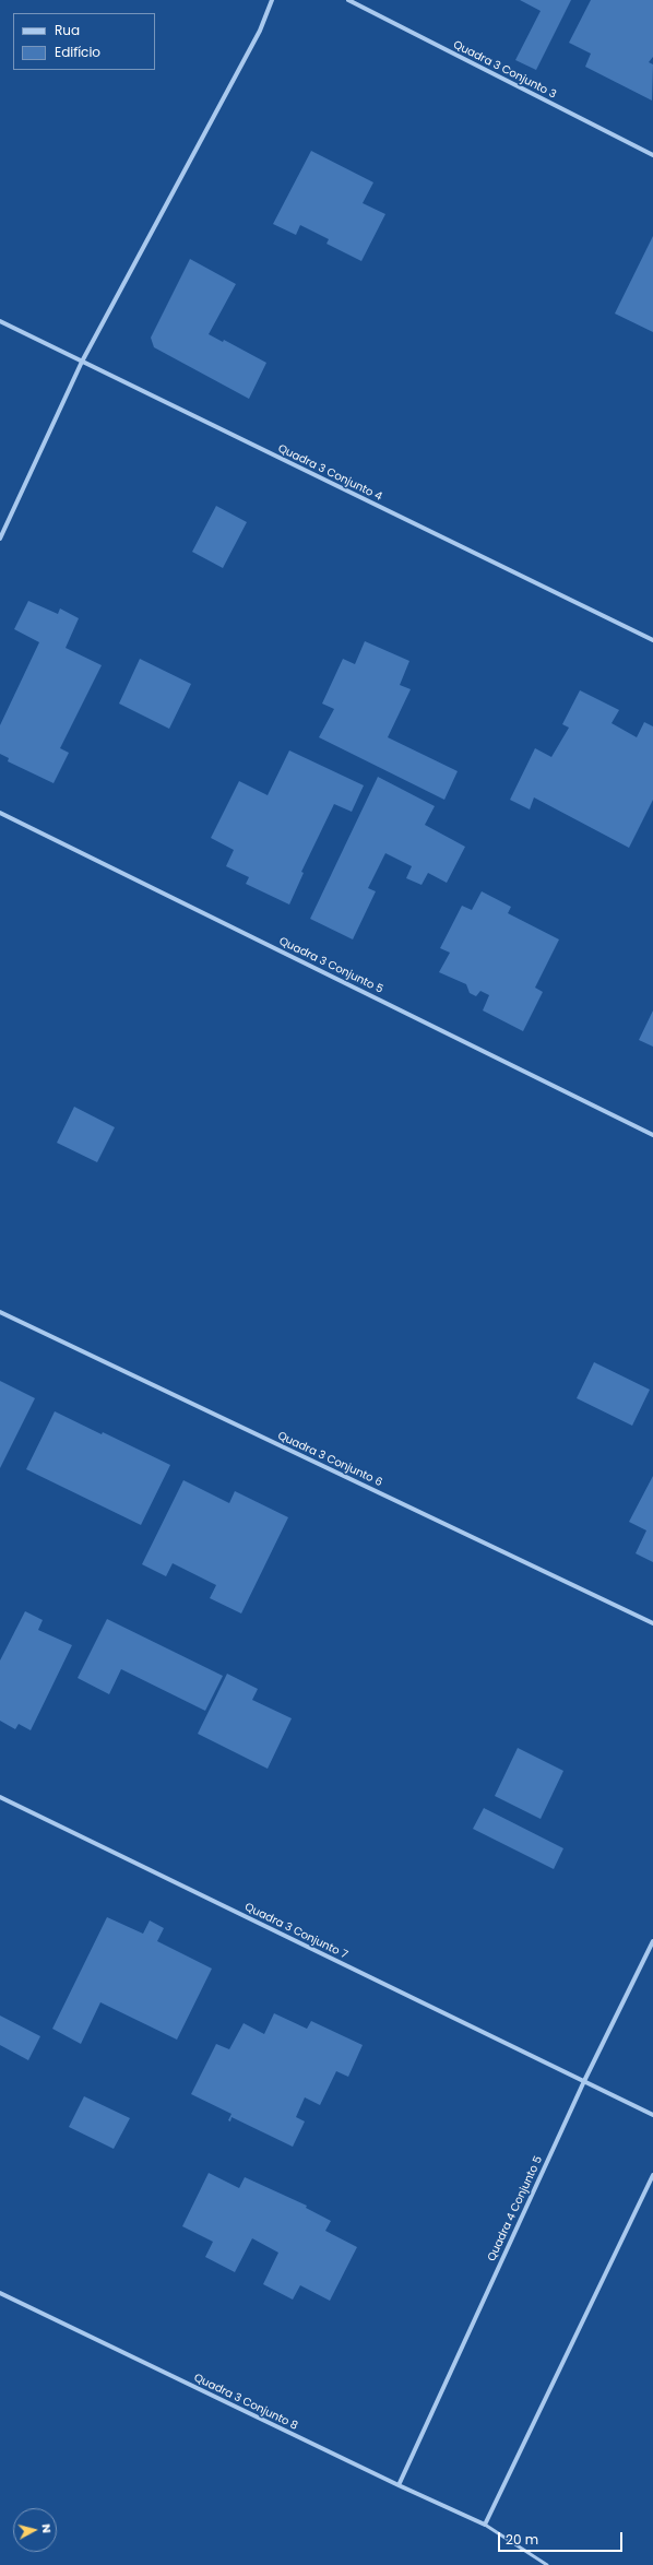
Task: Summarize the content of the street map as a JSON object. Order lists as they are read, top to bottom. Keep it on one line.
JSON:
{"streets":{"street":["Quadra 3 Conjunto 3","Quadra 3 Conjunto 4","Quadra 3 Conjunto 5","Quadra 3 Conjunto 6","Quadra 3 Conjunto 7","Quadra 4 Conjunto 5","Quadra 3 Conjunto 8"]},"crossings":[["Quadra 3 Conjunto 7","Quadra 4 Conjunto 5"],["Quadra 4 Conjunto 5","Quadra 3 Conjunto 8"]],"legend":["Rua","Edifício"],"scale_bar":"20 m","north":"right"}
